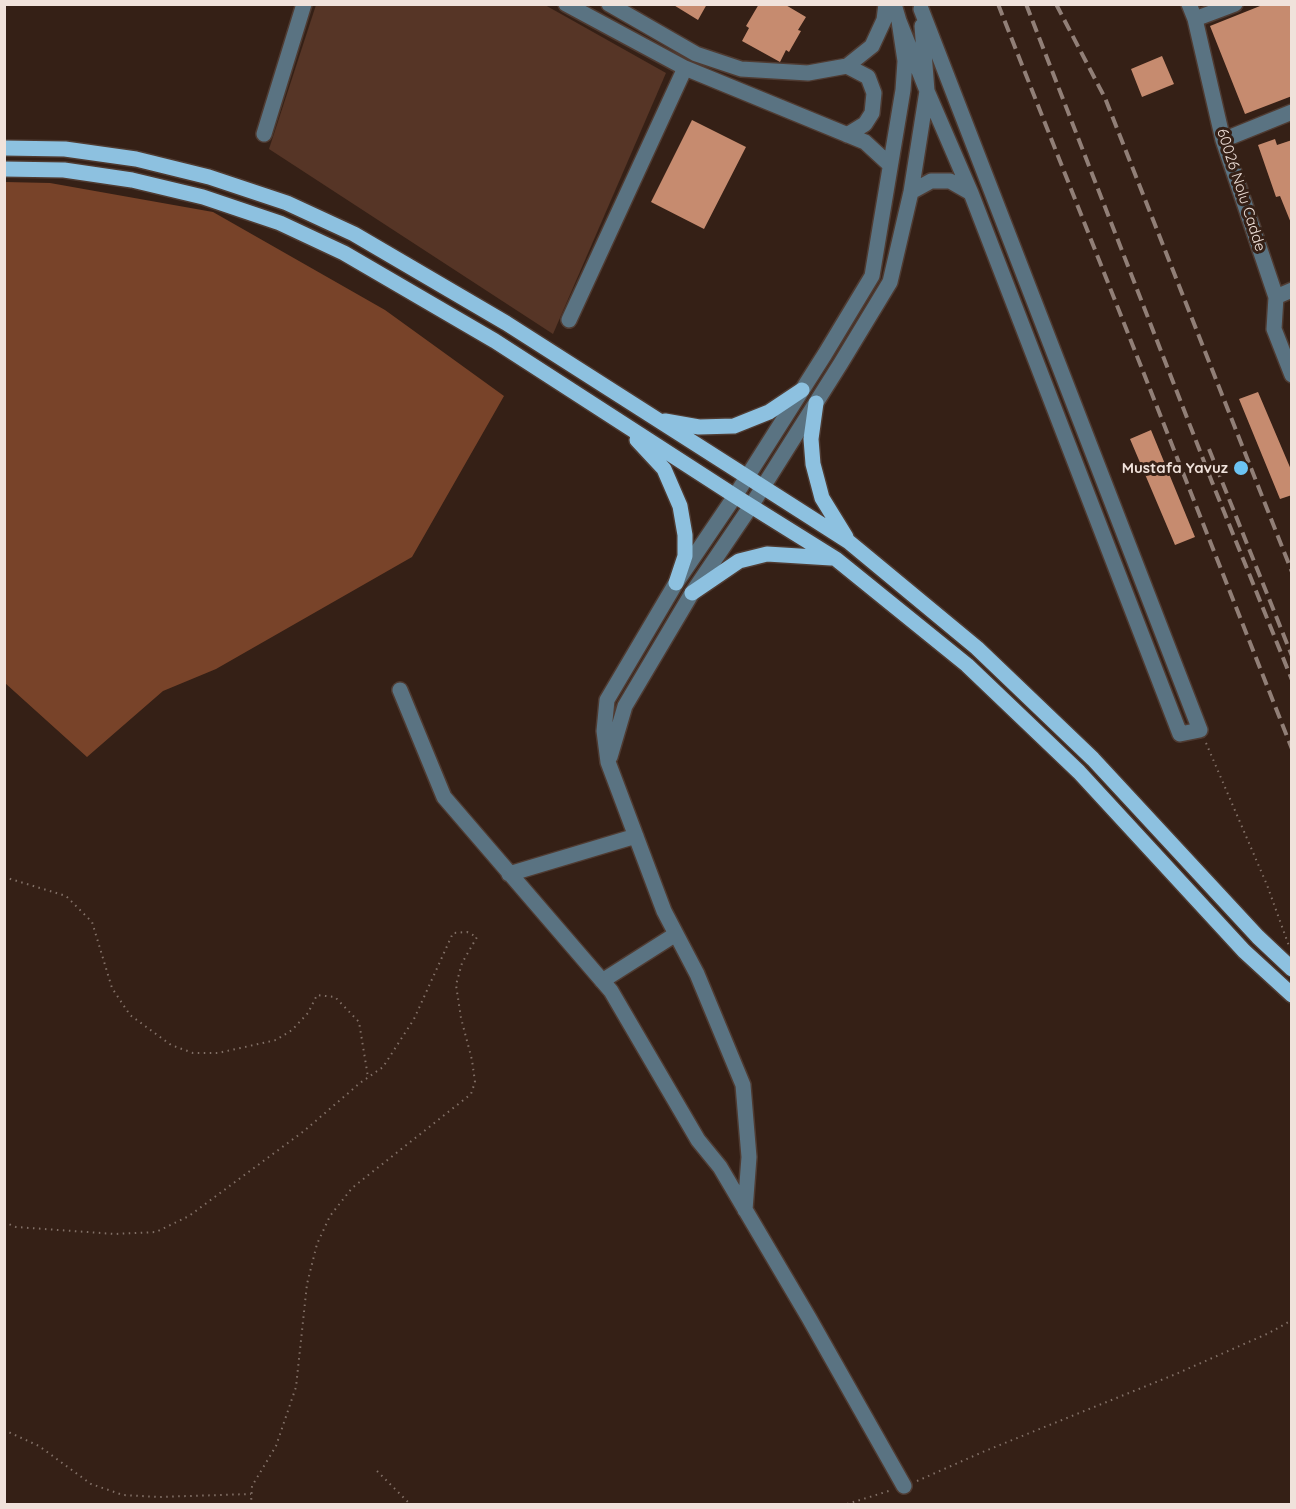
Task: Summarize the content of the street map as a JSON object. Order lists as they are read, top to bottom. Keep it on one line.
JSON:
{"streets":{"street":["60026 Nolu Cadde"]},"places":["Mustafa Yavuz"]}
